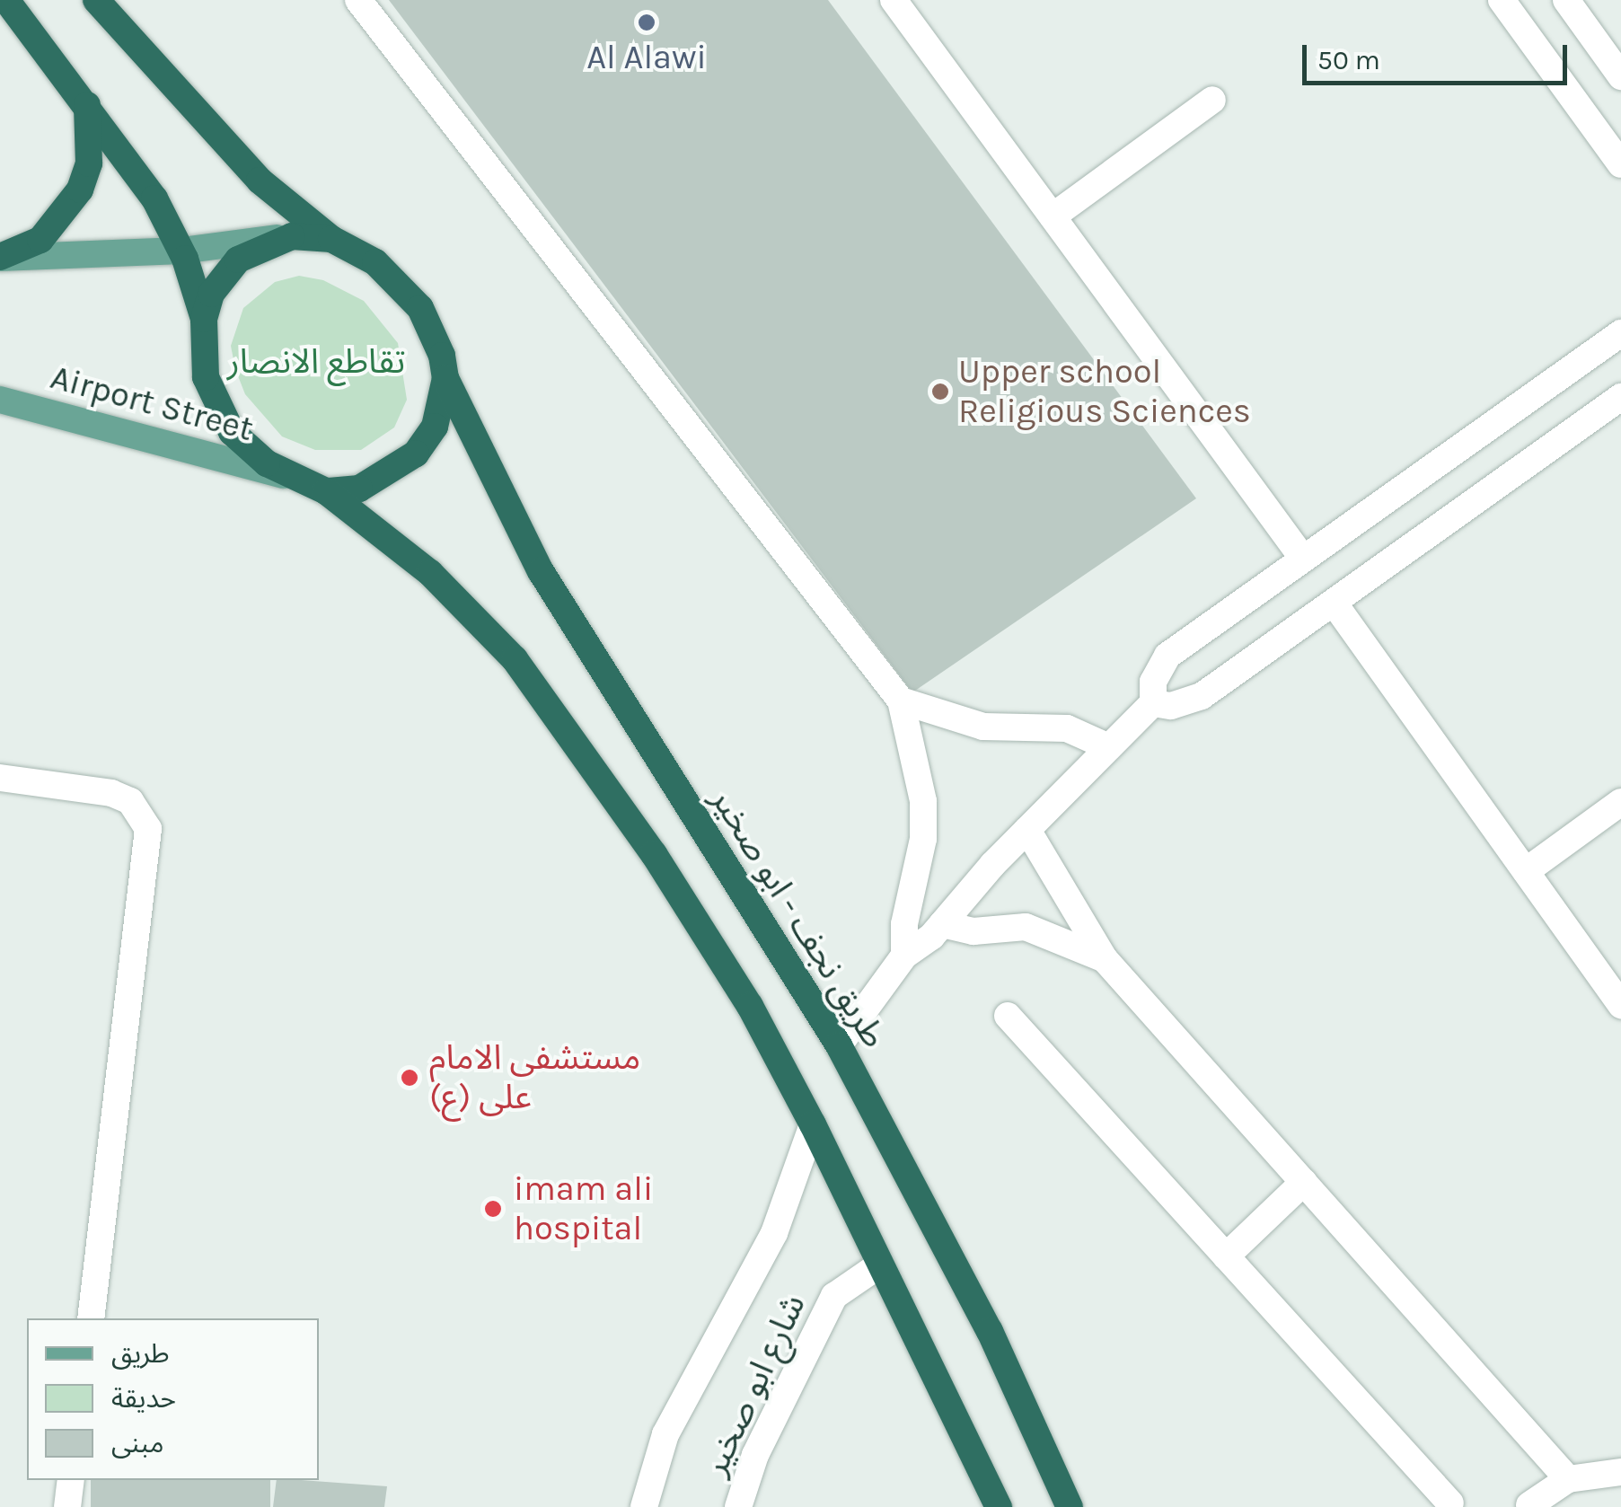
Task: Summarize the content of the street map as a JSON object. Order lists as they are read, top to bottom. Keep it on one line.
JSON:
{"streets":{"highway":["طريق نجف - ابو صخير"],"main road":["Airport Street"],"street":["شارع ابو صخير"]},"crossings":[["Airport Street","طريق نجف - ابو صخير"]],"parks":["تقاطع الانصار"],"places":["Al Alawi","Upper school Religious Sciences","مستشفی الامام علی (ع)","imam ali hospital"],"legend":["طريق","حديقة","مبنى"],"scale_bar":"50 m"}
